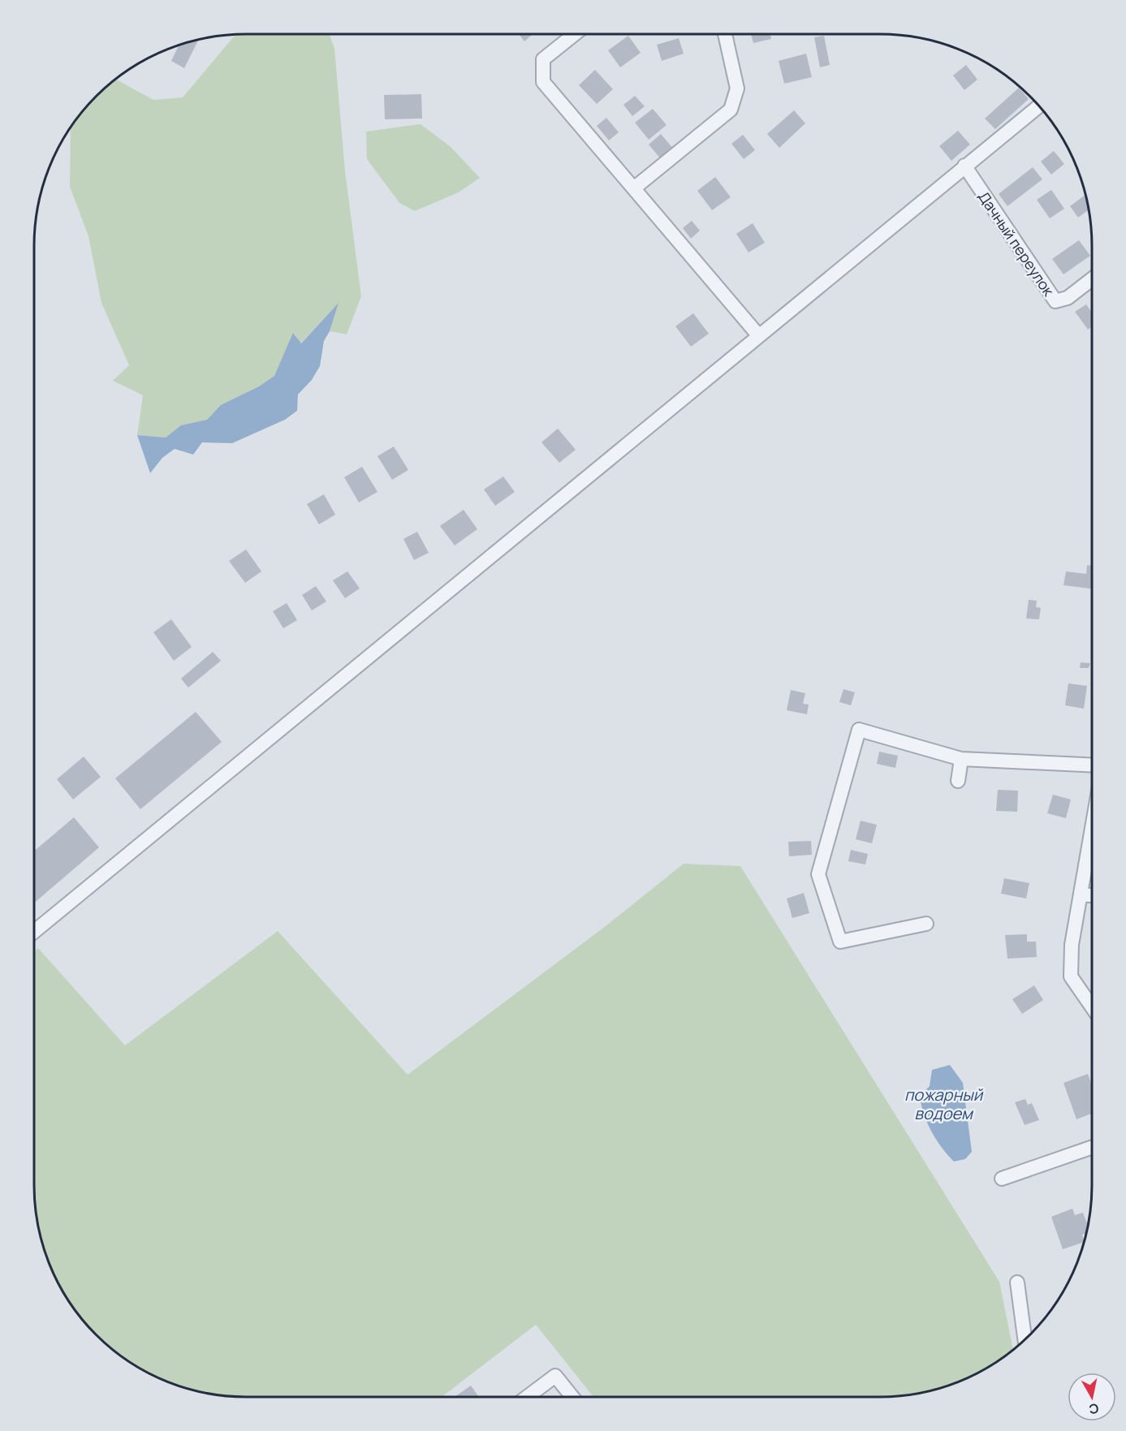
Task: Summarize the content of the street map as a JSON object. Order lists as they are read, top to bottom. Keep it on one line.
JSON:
{"streets":{"street":["Дачный переулок"]},"water":["пожарный водоем"],"north":"bottom"}
